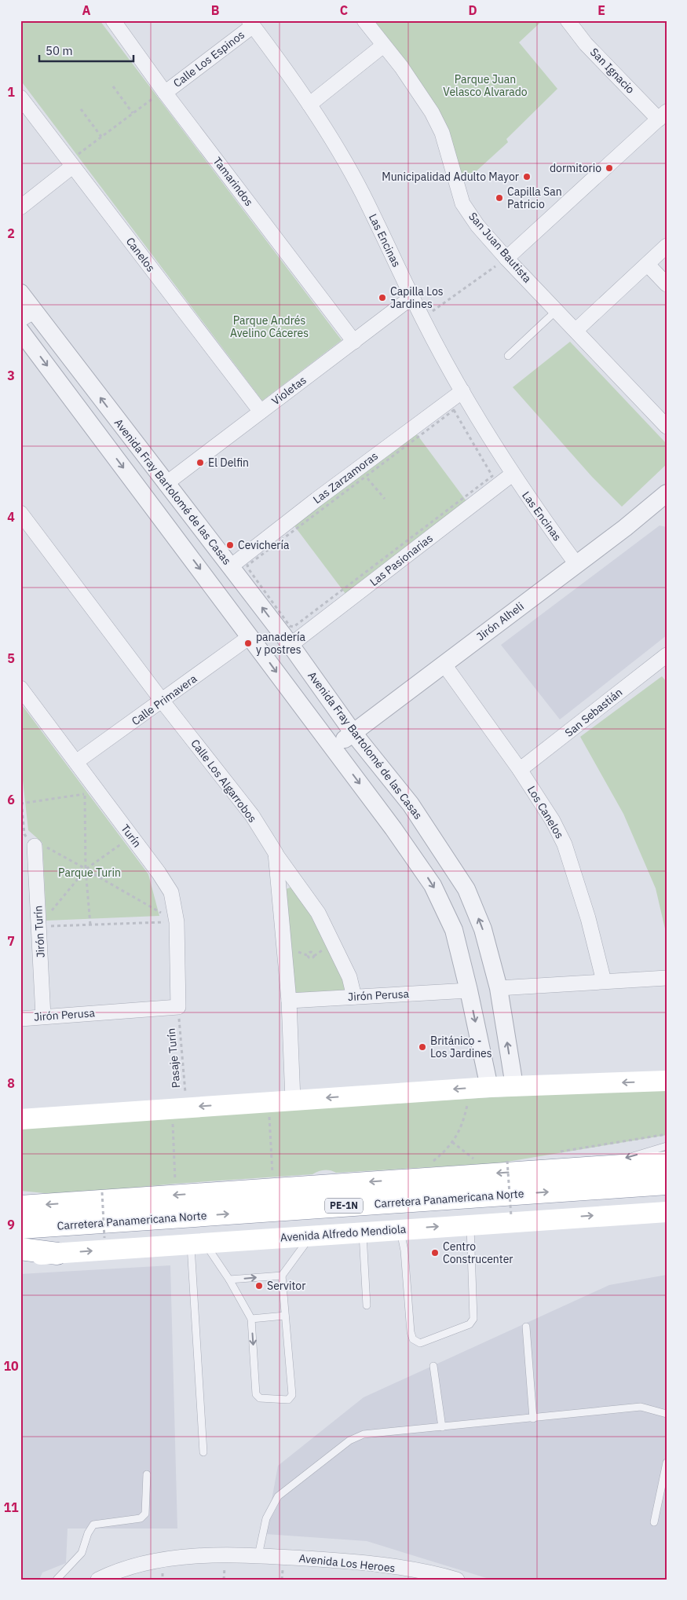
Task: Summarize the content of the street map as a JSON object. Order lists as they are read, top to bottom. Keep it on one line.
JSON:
{"streets":{"highway":["Carretera Panamericana Norte","PE-1N"],"main road":["Avenida Alfredo Mendiola"],"street":["Calle Los Espinos","San Ignacio","Tamarindos","Las Encinas","San Juan Bautista","Canelos","Violetas","Las Zarzamoras","Avenida Fray Bartolomé de las Casas","Las Pasionarias","Jirón Alheli","Calle Primavera","San Sebastián","Calle Los Algarrobos","Los Canelos","Turín","Jirón Turín","Jirón Perusa","Avenida Los Heroes"],"path":["Pasaje Turín"]},"crossings":[["Calle Los Espinos","Tamarindos"],["Calle Los Espinos","Las Encinas"],["Tamarindos","Violetas"],["Las Encinas","Violetas"],["Las Encinas","Las Zarzamoras"],["Las Encinas","Las Pasionarias"],["Las Encinas","Jirón Alheli"],["Canelos","Violetas"],["Violetas","Avenida Fray Bartolomé de las Casas"],["Las Zarzamoras","Avenida Fray Bartolomé de las Casas"],["Avenida Fray Bartolomé de las Casas","Las Pasionarias"],["Avenida Fray Bartolomé de las Casas","Jirón Alheli"],["Jirón Alheli","Los Canelos"],["Calle Primavera","Calle Los Algarrobos"],["Calle Primavera","Turín"],["San Sebastián","Los Canelos"],["Calle Los Algarrobos","Jirón Perusa"],["Turín","Jirón Perusa"],["Turín","Pasaje Turín"],["Jirón Turín","Jirón Perusa"],["Jirón Perusa","Pasaje Turín"]],"parks":["Parque Juan Velasco Alvarado","Parque Andrés Avelino Cáceres","Parque Turin"],"places":["dormitorio","Municipalidad Adulto Mayor","Capilla San Patricio","Capilla Los Jardines","El Delfin","Cevichería","panadería y postres","Británico - Los Jardines","Centro Construcenter","Servitor"],"scale_bar":"50 m","grid":{"columns":["A","B","C","D","E"],"rows":["1","2","3","4","5","6","7","8","9","10","11"]}}
